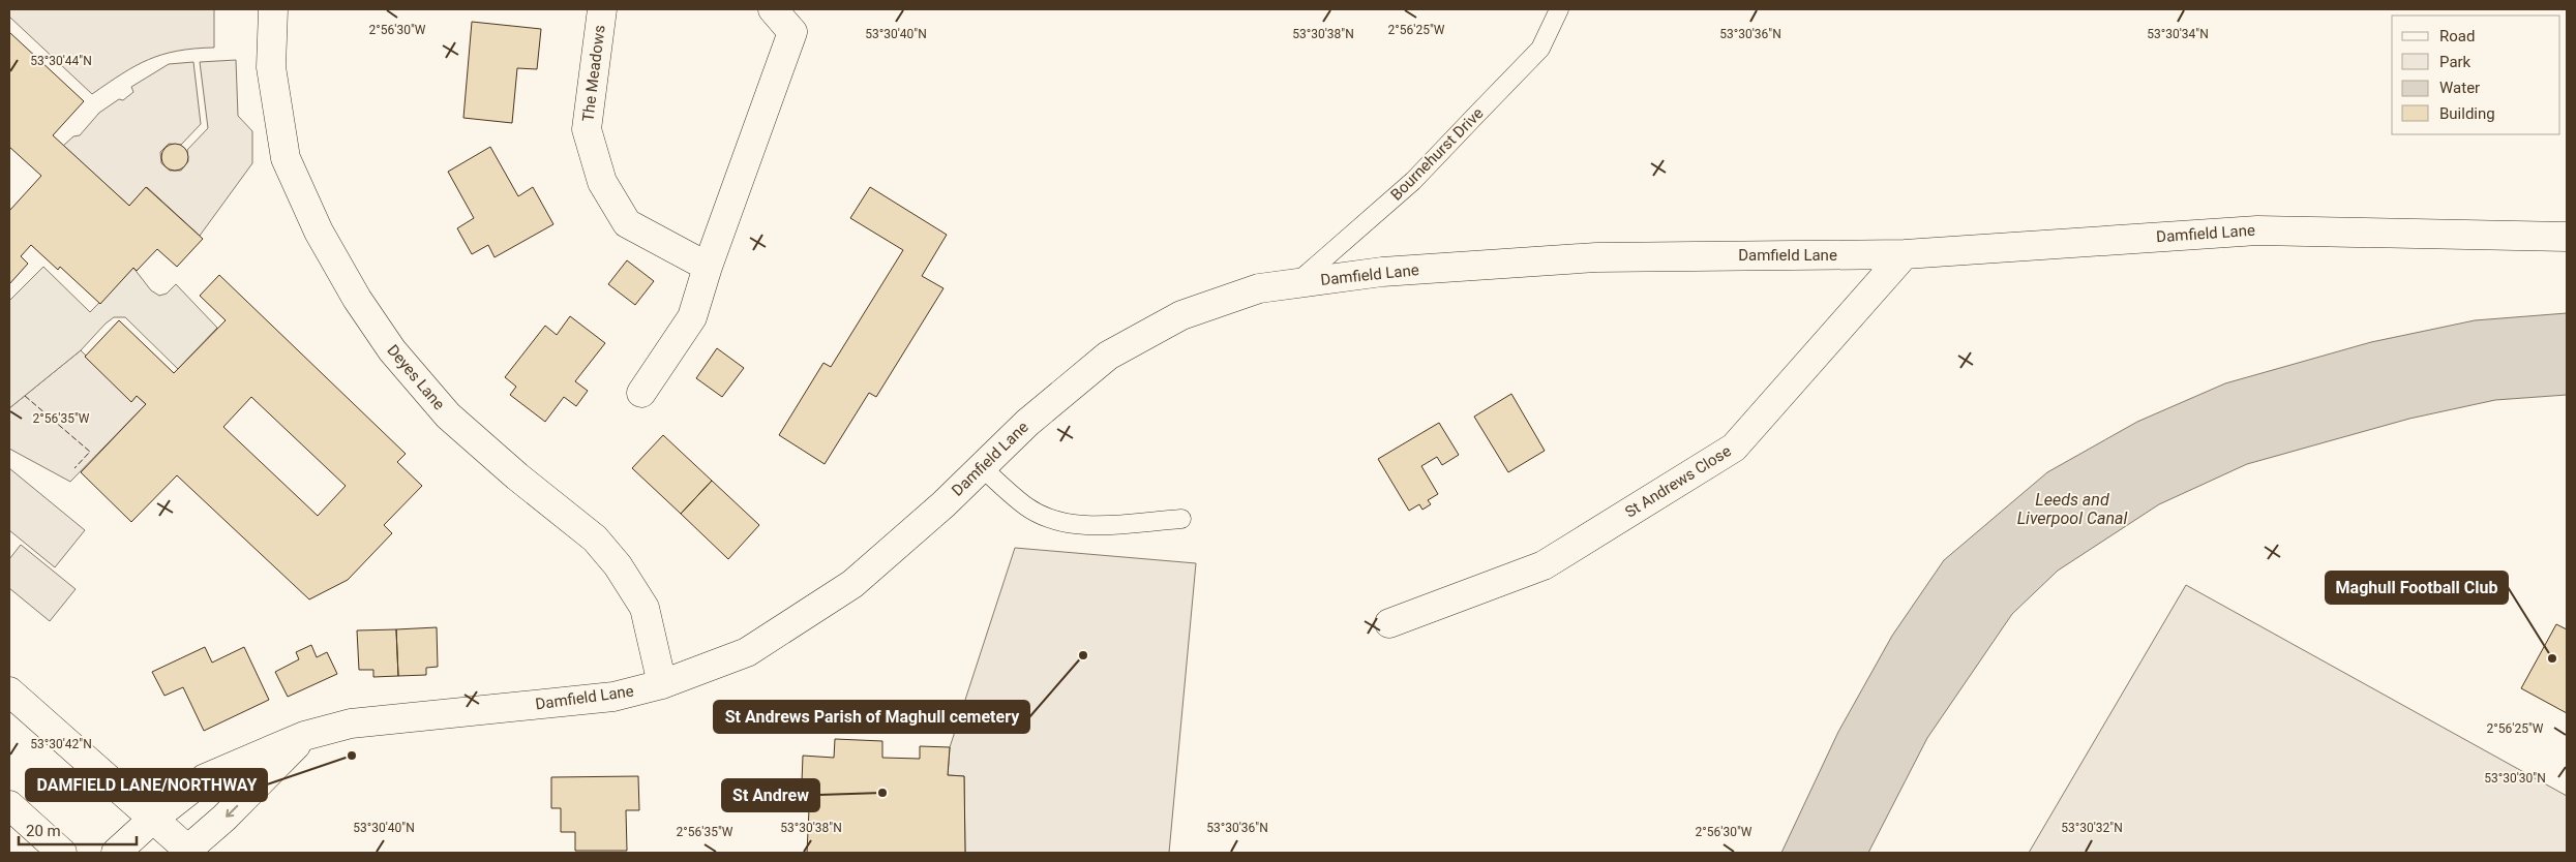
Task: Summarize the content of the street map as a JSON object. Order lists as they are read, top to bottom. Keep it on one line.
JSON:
{"streets":{"main road":["The Meadows","Damfield Lane","Deyes Lane","St Andrews Close"],"lane":["Bournehurst Drive"]},"crossings":[["Bournehurst Drive","Damfield Lane"],["Damfield Lane","Deyes Lane"],["Damfield Lane","St Andrews Close"]],"water":["Leeds and Liverpool Canal"],"places":["St Andrews Parish of Maghull cemetery","Maghull Football Club","DAMFIELD LANE/NORTHWAY","St Andrew"],"legend":["Road","Park","Water","Building"],"scale_bar":"20 m","coordinates":["2°56'30\"W","2°56'25\"W","53°30'40\"N","53°30'38\"N","53°30'36\"N","53°30'34\"N","53°30'44\"N","2°56'35\"W","53°30'42\"N","53°30'30\"N","53°30'32\"N"]}
